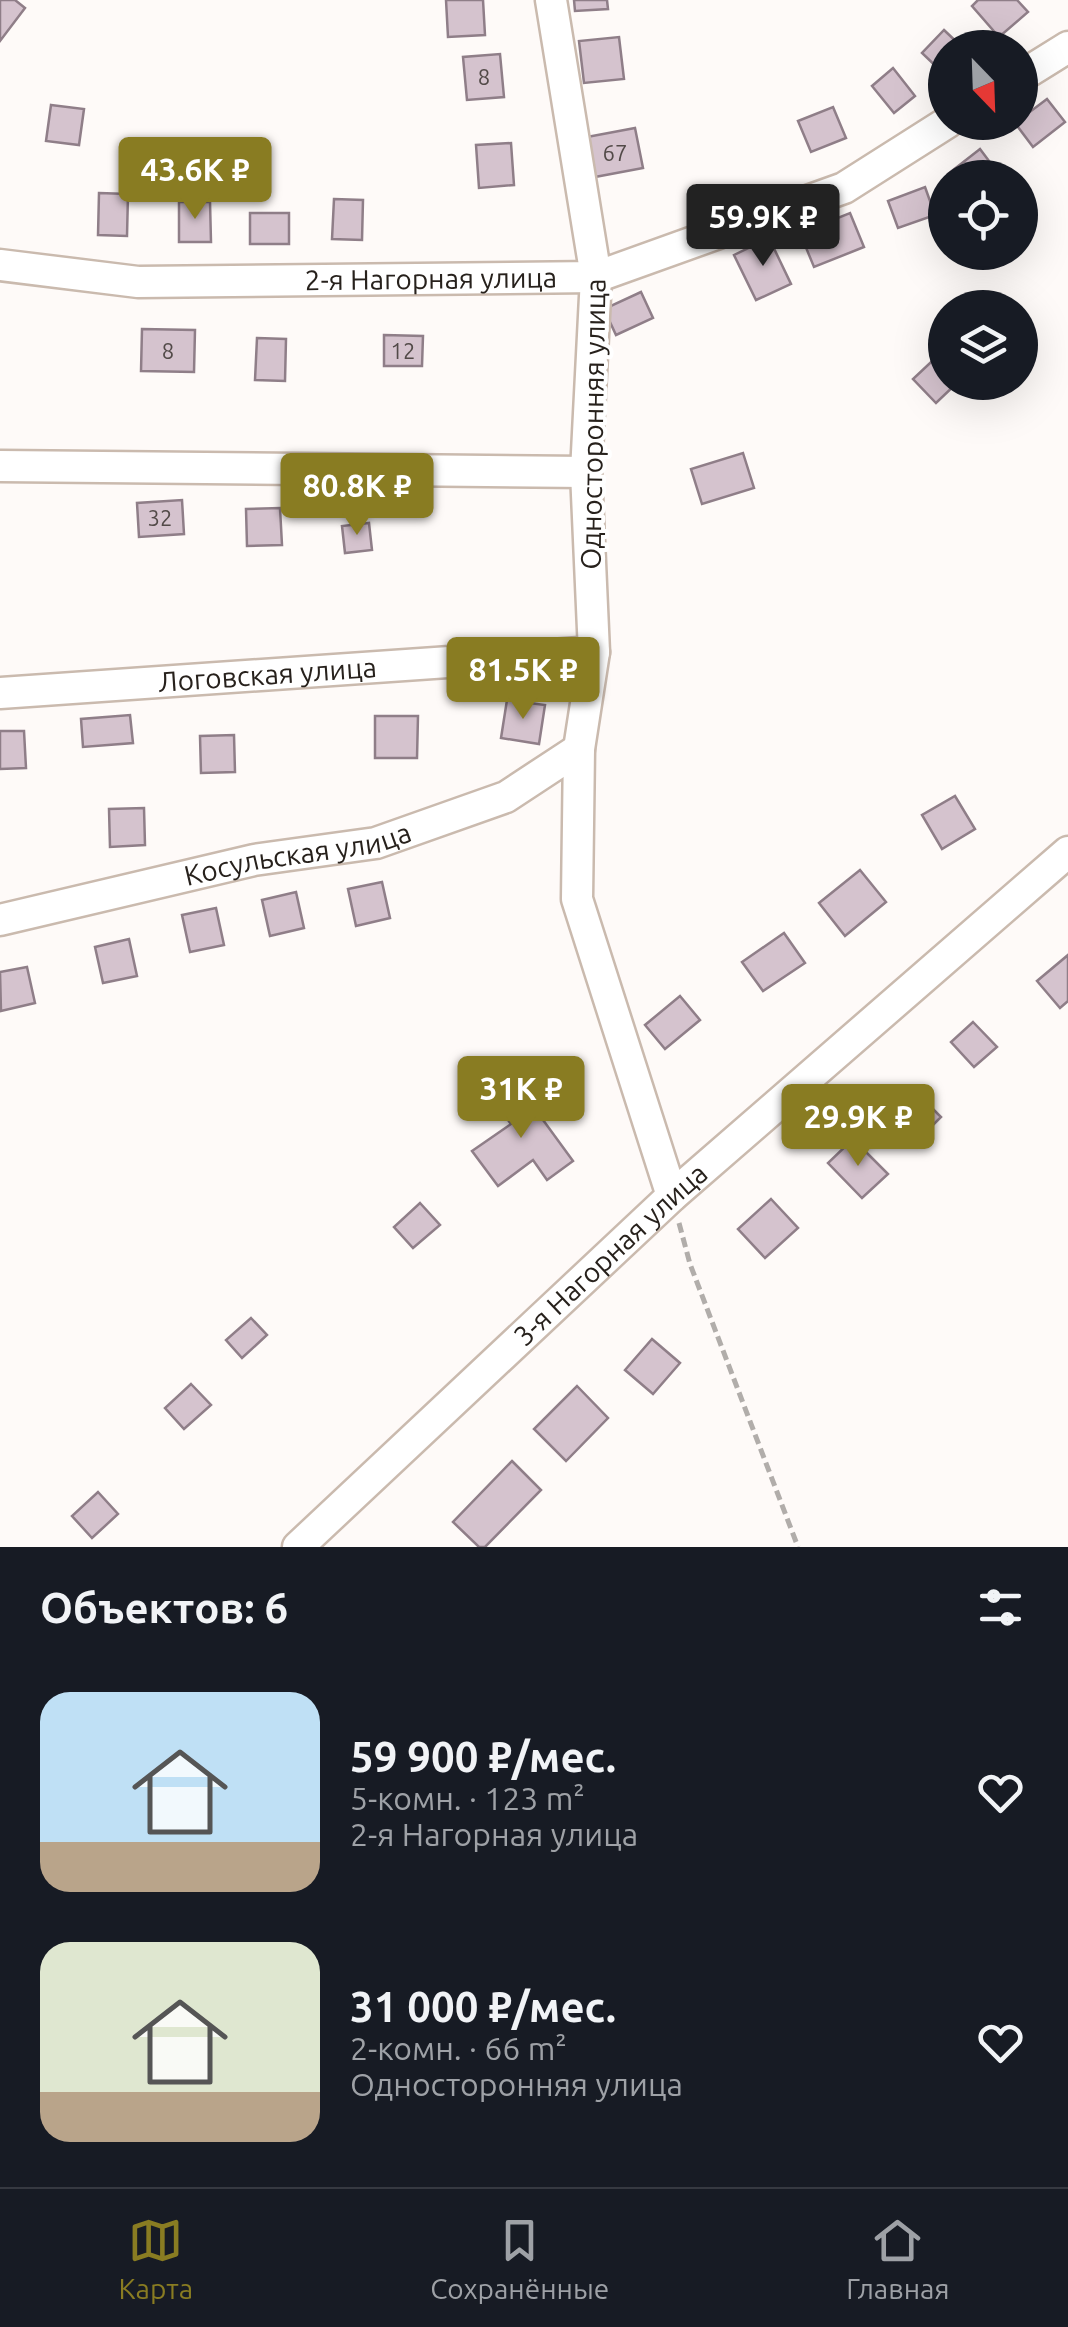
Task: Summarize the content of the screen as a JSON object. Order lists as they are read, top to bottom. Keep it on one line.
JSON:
{"streets":{"street":["2-я Нагорная улица","Односторонняя улица","Логовская улица","Косульская улица","3-я Нагорная улица"]},"crossings":[["2-я Нагорная улица","Односторонняя улица"],["Односторонняя улица","Логовская улица"],["Односторонняя улица","Косульская улица"],["Односторонняя улица","3-я Нагорная улица"]],"house_numbers":["8","67","8","12","32"],"north":"bottom right","page":{"price":["43.6K ₽","59.9K ₽","80.8K ₽","81.5K ₽","31K ₽","29.9K ₽"],"heading":"Объектов: 6","list":[{"name":"59 900 ₽/мес.","note":"5-комн. · 123 m² · 2-я Нагорная улица"},{"name":"31 000 ₽/мес.","note":"2-комн. · 66 m² · Односторонняя улица"}],"tabs":["Карта","Сохранённые","Главная"]}}
